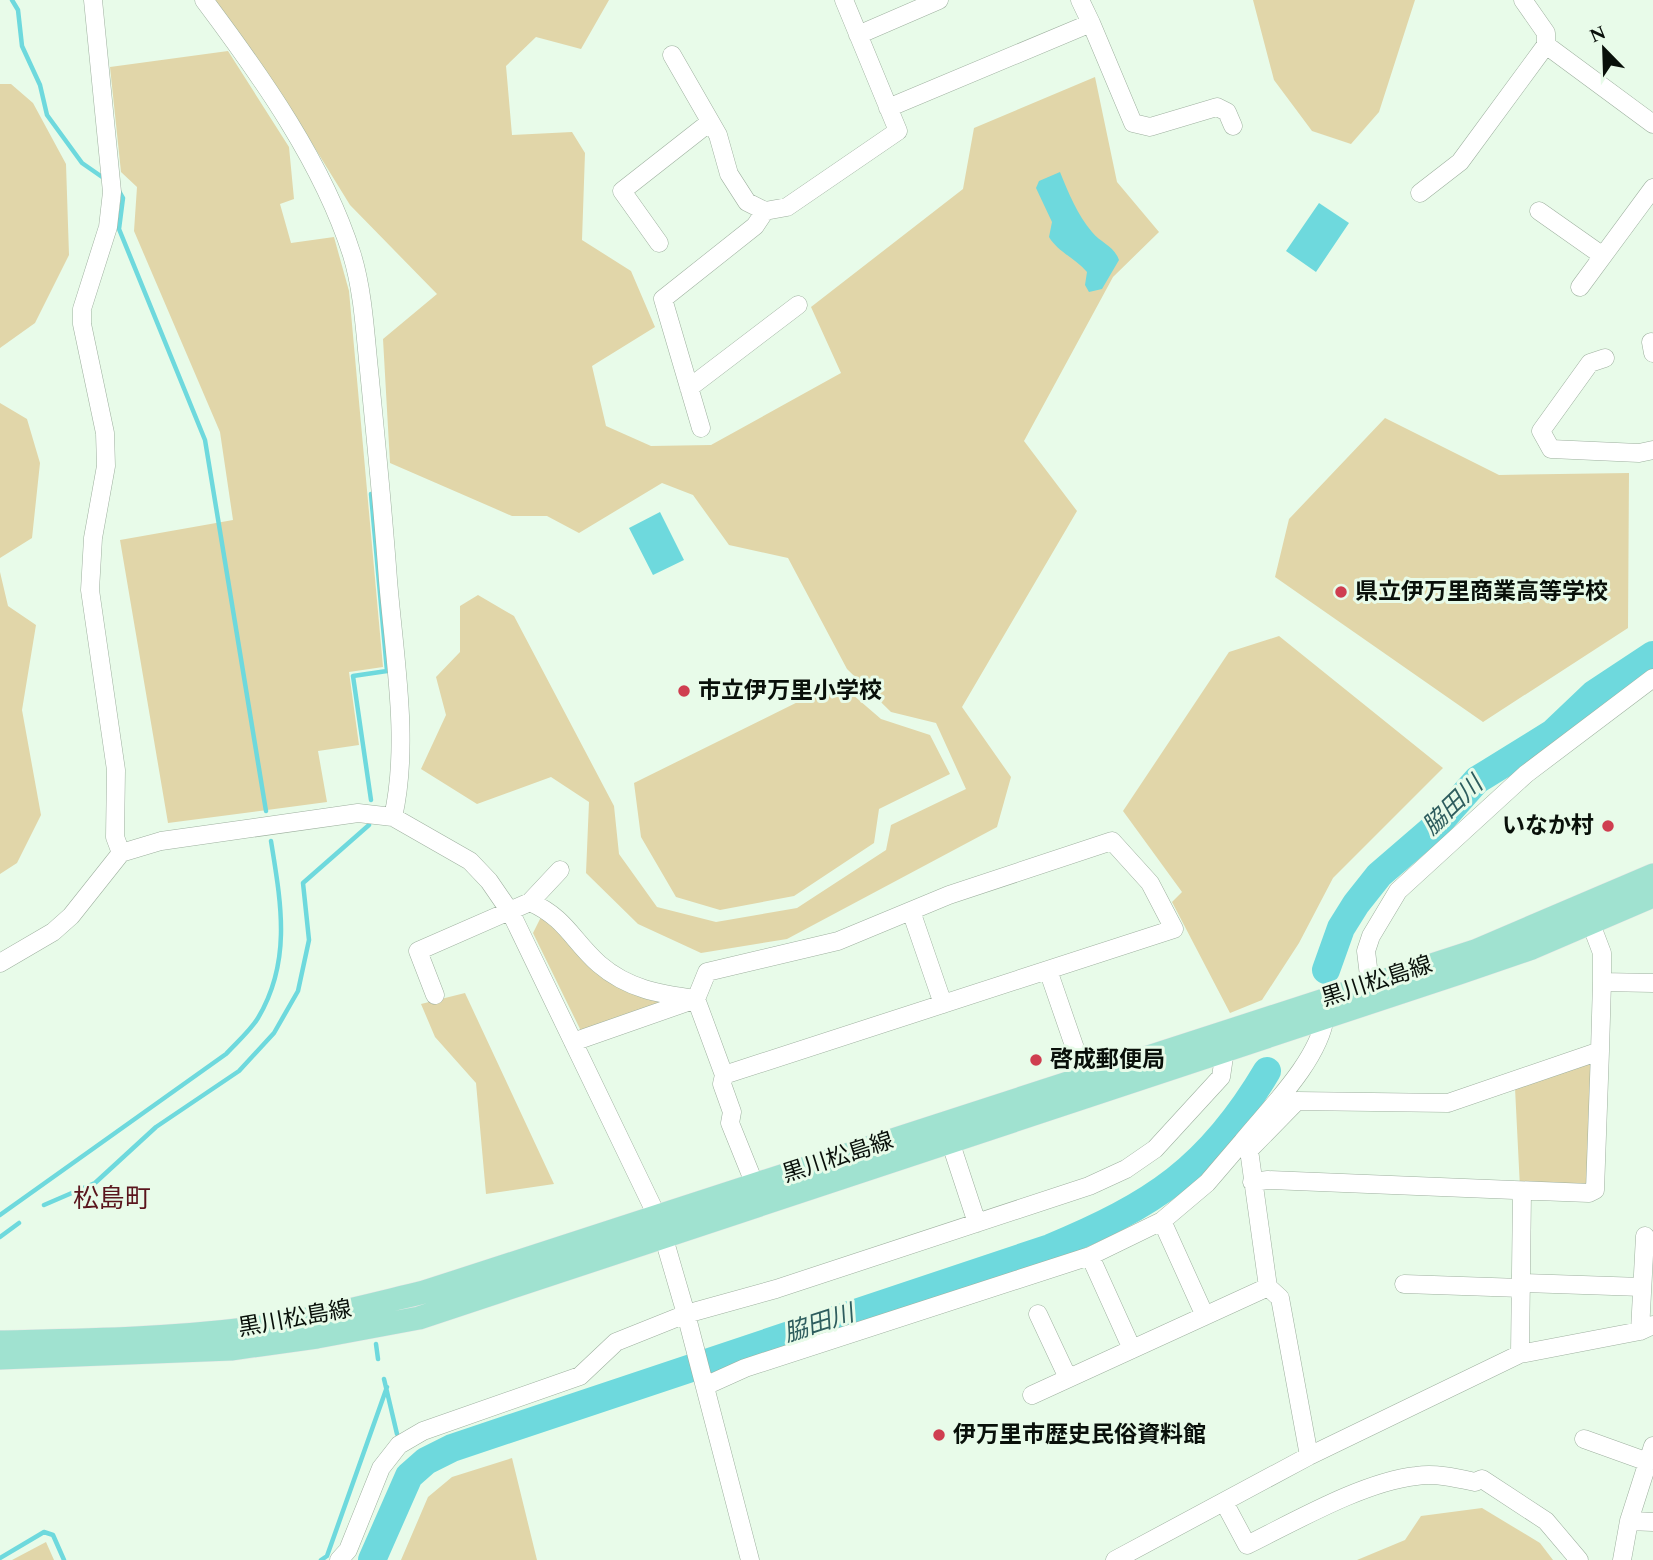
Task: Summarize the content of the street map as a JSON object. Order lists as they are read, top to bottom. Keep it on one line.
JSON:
{"streets":{"main road":["黒川松島線"]},"districts":["松島町"],"water":["脇田川"],"places":["県立伊万里商業高等学校","市立伊万里小学校","いなか村","啓成郵便局","伊万里市歴史民俗資料館"],"north":"top left"}
